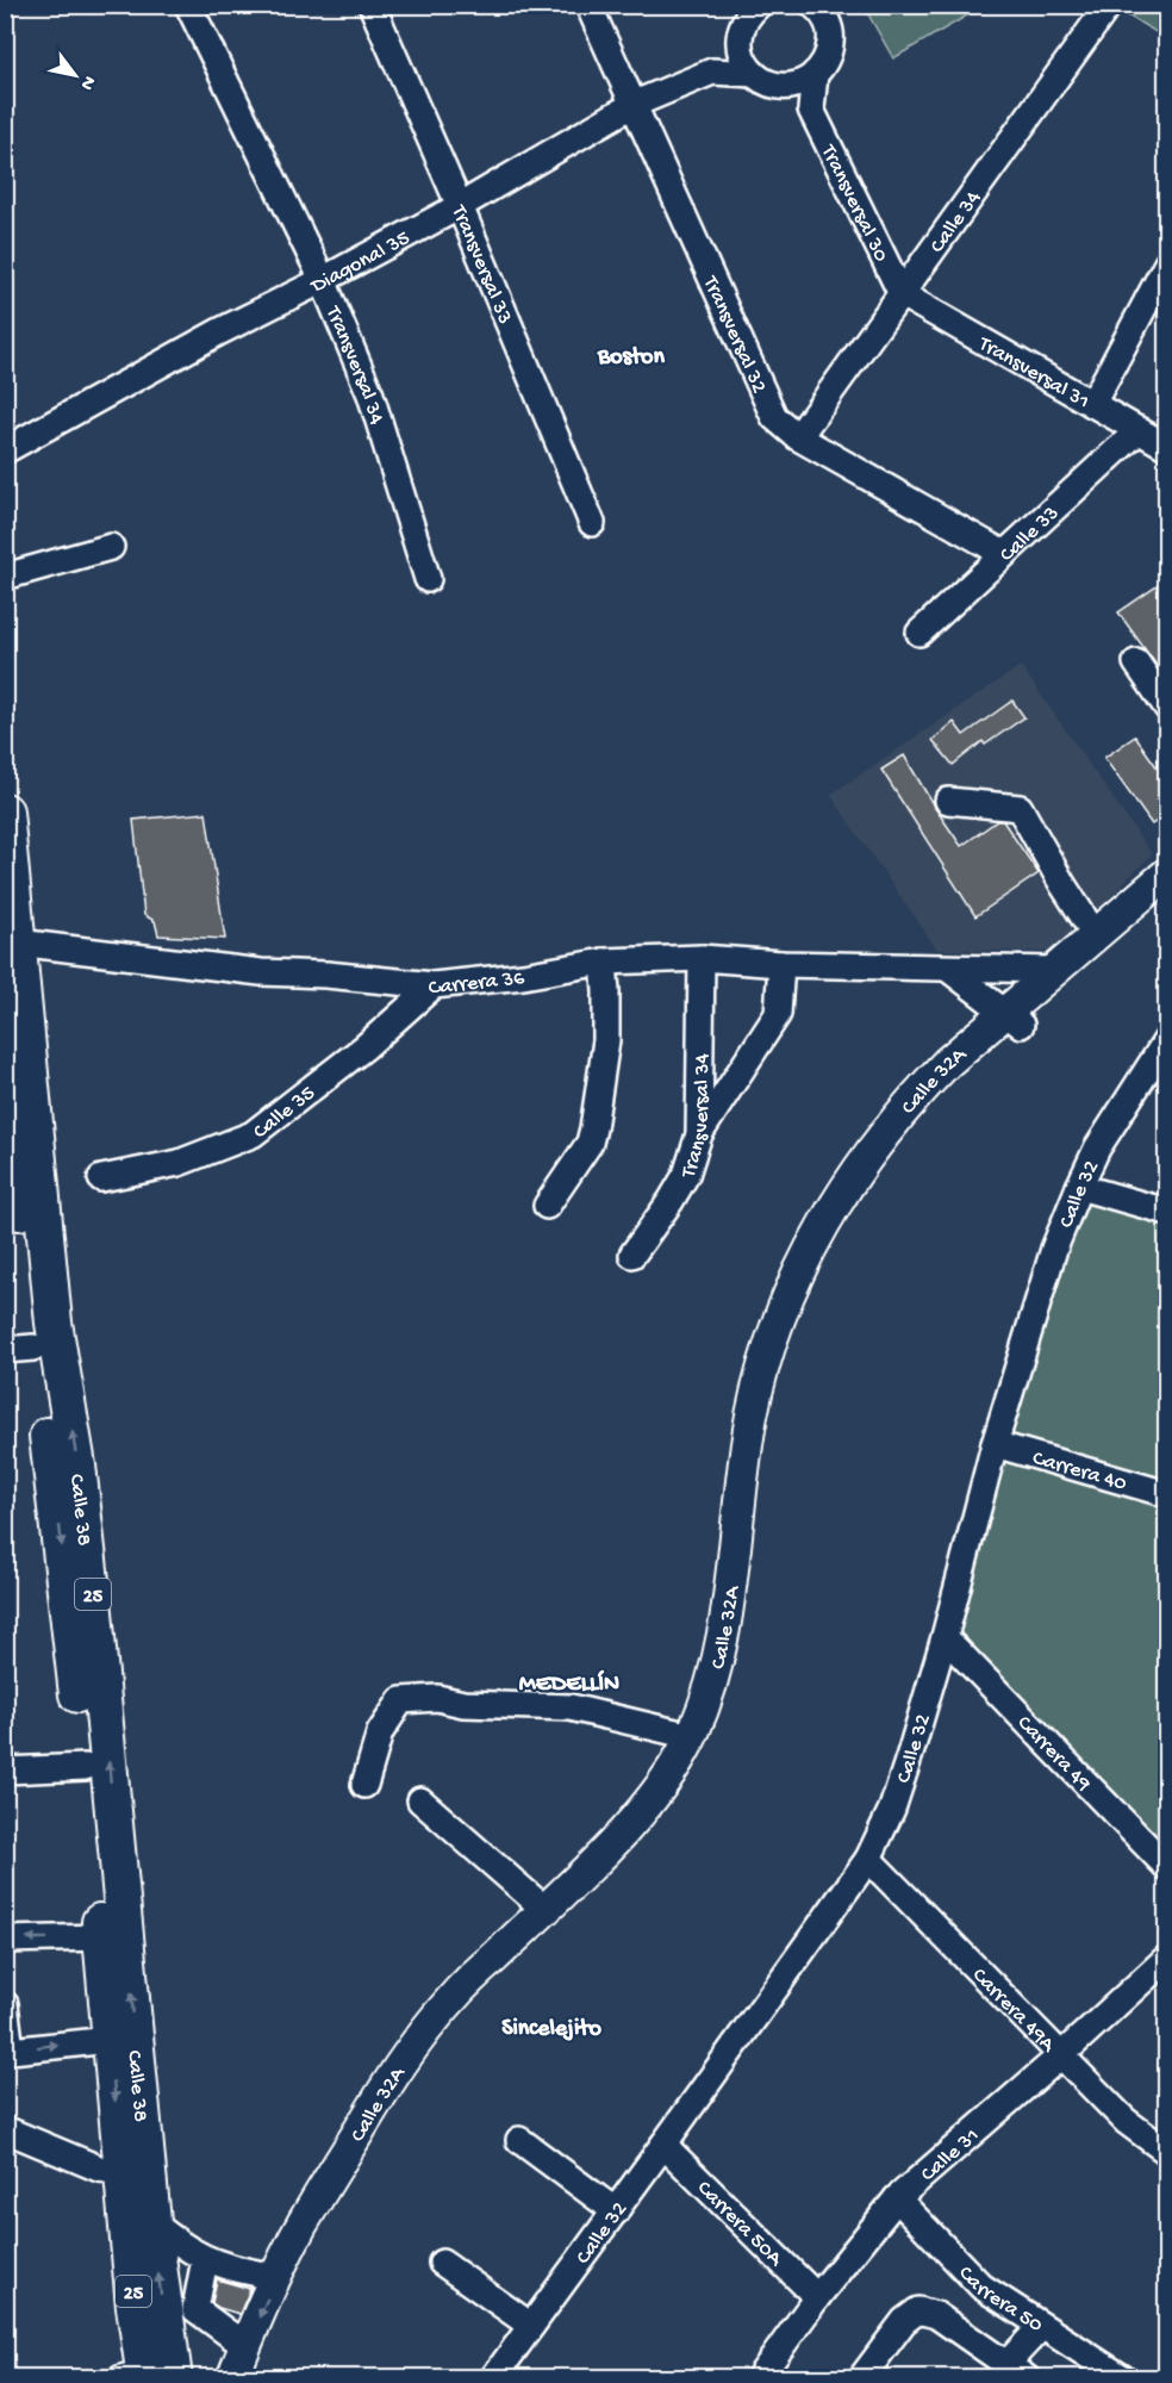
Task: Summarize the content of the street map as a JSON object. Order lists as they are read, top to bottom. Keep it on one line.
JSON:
{"streets":{"highway":["Calle 38","25"],"main road":["Calle 32A"],"street":["Transversal 30","Calle 34","Diagonal 35","Transversal 33","Transversal 32","Transversal 34","Transversal 31","Calle 33","Carrera 36","Calle 35","Calle 32","Carrera 40","Carrera 49","Carrera 49A","Calle 31","Carrera 50A","Carrera 50"]},"crossings":[["Transversal 30","Calle 34"],["Transversal 30","Transversal 31"],["Calle 34","Transversal 32"],["Calle 34","Transversal 31"],["Diagonal 35","Transversal 33"],["Diagonal 35","Transversal 32"],["Diagonal 35","Transversal 34"],["Transversal 32","Calle 33"],["Transversal 34","Carrera 36"],["Transversal 31","Calle 33"],["Carrera 36","Calle 32A"],["Carrera 36","Calle 35"],["Carrera 36","Calle 38"],["Calle 32","Carrera 40"],["Calle 32","Carrera 49"],["Calle 32","Carrera 49A"],["Calle 32","Carrera 50A"],["Carrera 49A","Calle 31"],["Calle 31","Carrera 50A"],["Calle 31","Carrera 50"]],"districts":["Boston","MEDELLÍN","Sincelejito"],"north":"bottom right"}
